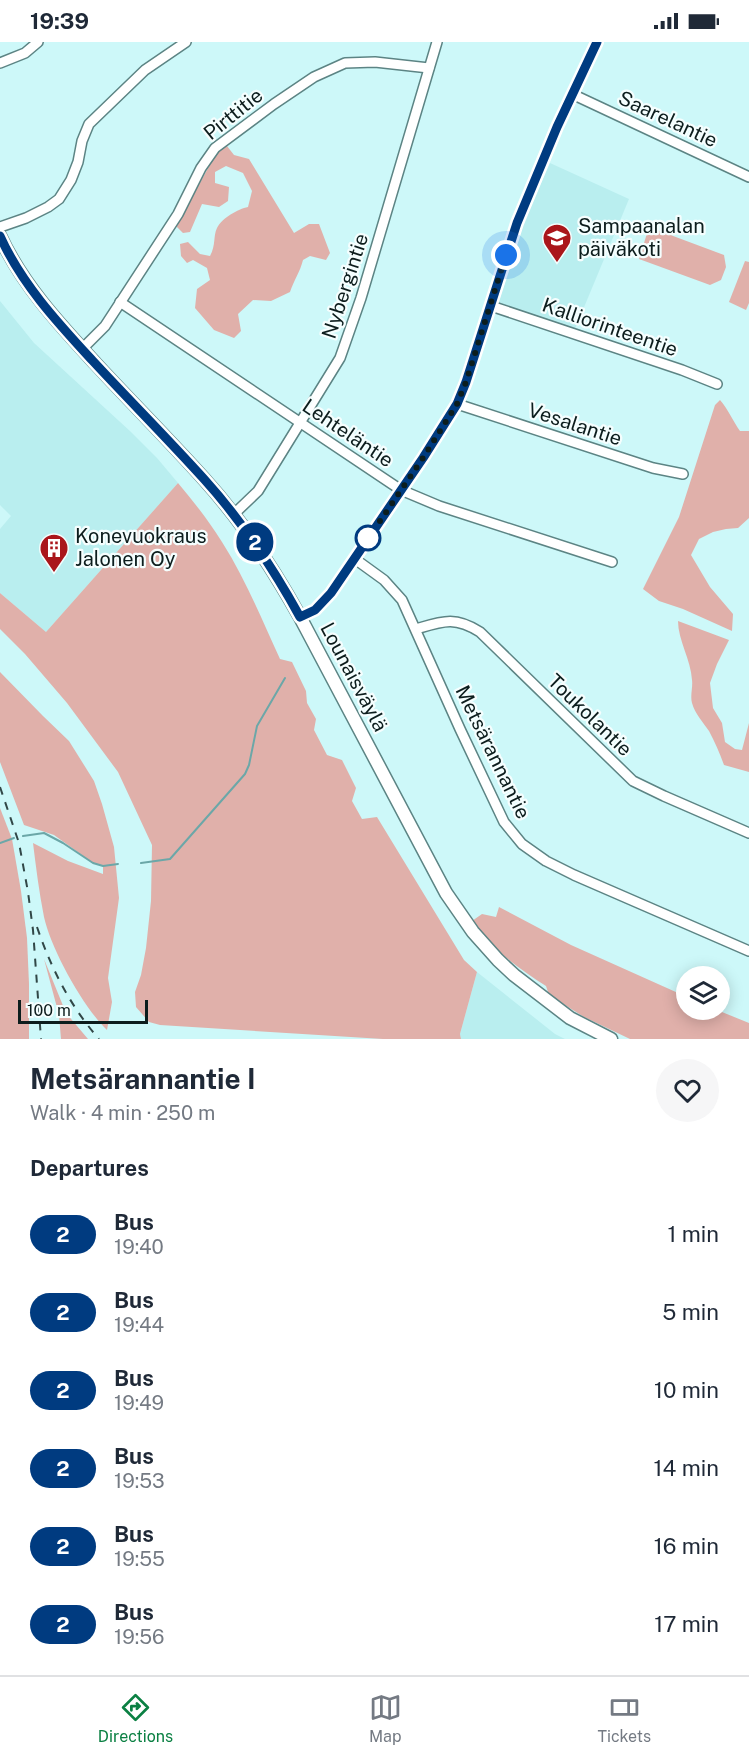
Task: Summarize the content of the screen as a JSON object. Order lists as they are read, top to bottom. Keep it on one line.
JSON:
{"streets":{"street":["Pirttitie","Saarelantie","Nybergintie","Kalliorinteentie","Vesalantie","Lehteläntie","Lounaisväylä","Toukolantie","Metsärannantie"]},"crossings":[["Pirttitie","Nybergintie"],["Pirttitie","Lehteläntie"],["Pirttitie","Lounaisväylä"],["Nybergintie","Lehteläntie"],["Nybergintie","Lounaisväylä"],["Toukolantie","Metsärannantie"]],"places":{"school or university":["Sampaanalan päiväkoti"],"building":["Konevuokraus Jalonen Oy"]},"lines":["bus line 2"],"scale_bar":"100 m","page":{"status":"19:39","on_map":"2","scale":"100 m","heading":[["Metsärannantie I","Walk · 4 min · 250 m"],"Departures"],"list":[{"mark":"2","name":"Bus","note":"19:40","value":"1 min"},{"mark":"2","name":"Bus","note":"19:44","value":"5 min"},{"mark":"2","name":"Bus","note":"19:49","value":"10 min"},{"mark":"2","name":"Bus","note":"19:53","value":"14 min"},{"mark":"2","name":"Bus","note":"19:55","value":"16 min"},{"mark":"2","name":"Bus","note":"19:56","value":"17 min"}],"tabs":["Directions","Map","Tickets"]}}
